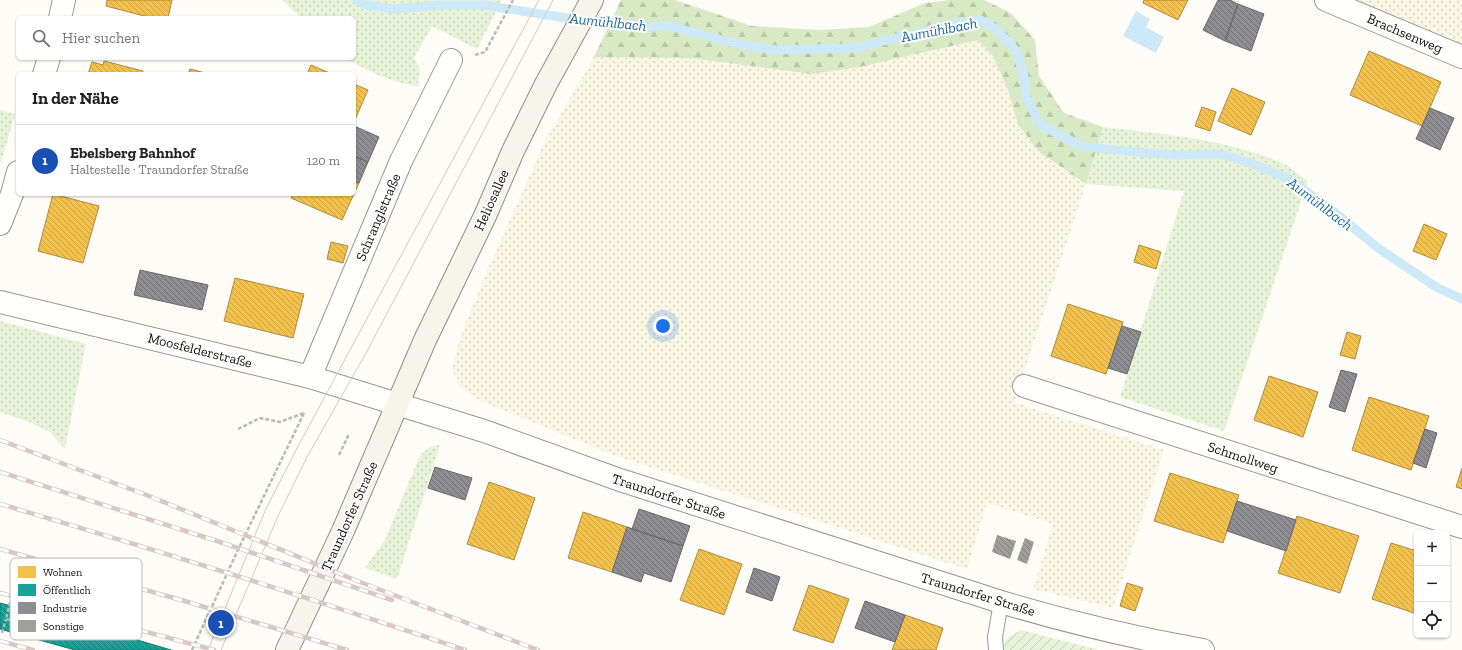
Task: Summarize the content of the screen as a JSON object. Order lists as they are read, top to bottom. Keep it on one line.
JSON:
{"streets":{"street":["Brachsenweg","Heliosallee","Schranglstraße","Moosfelderstraße","Schmollweg","Traundorfer Straße"]},"crossings":[["Heliosallee","Moosfelderstraße"],["Heliosallee","Traundorfer Straße"],["Schranglstraße","Moosfelderstraße"],["Moosfelderstraße","Traundorfer Straße"]],"water":["Aumühlbach"],"legend":["Wohnen","Öffentlich","Industrie","Sonstige"],"page":{"search":"Hier suchen","heading":"In der Nähe","list":[{"mark":"1","name":"Ebelsberg Bahnhof","note":"Haltestelle · Traundorfer Straße","value":"120 m"}],"map_buttons":["+","−"],"pins":"1"}}
